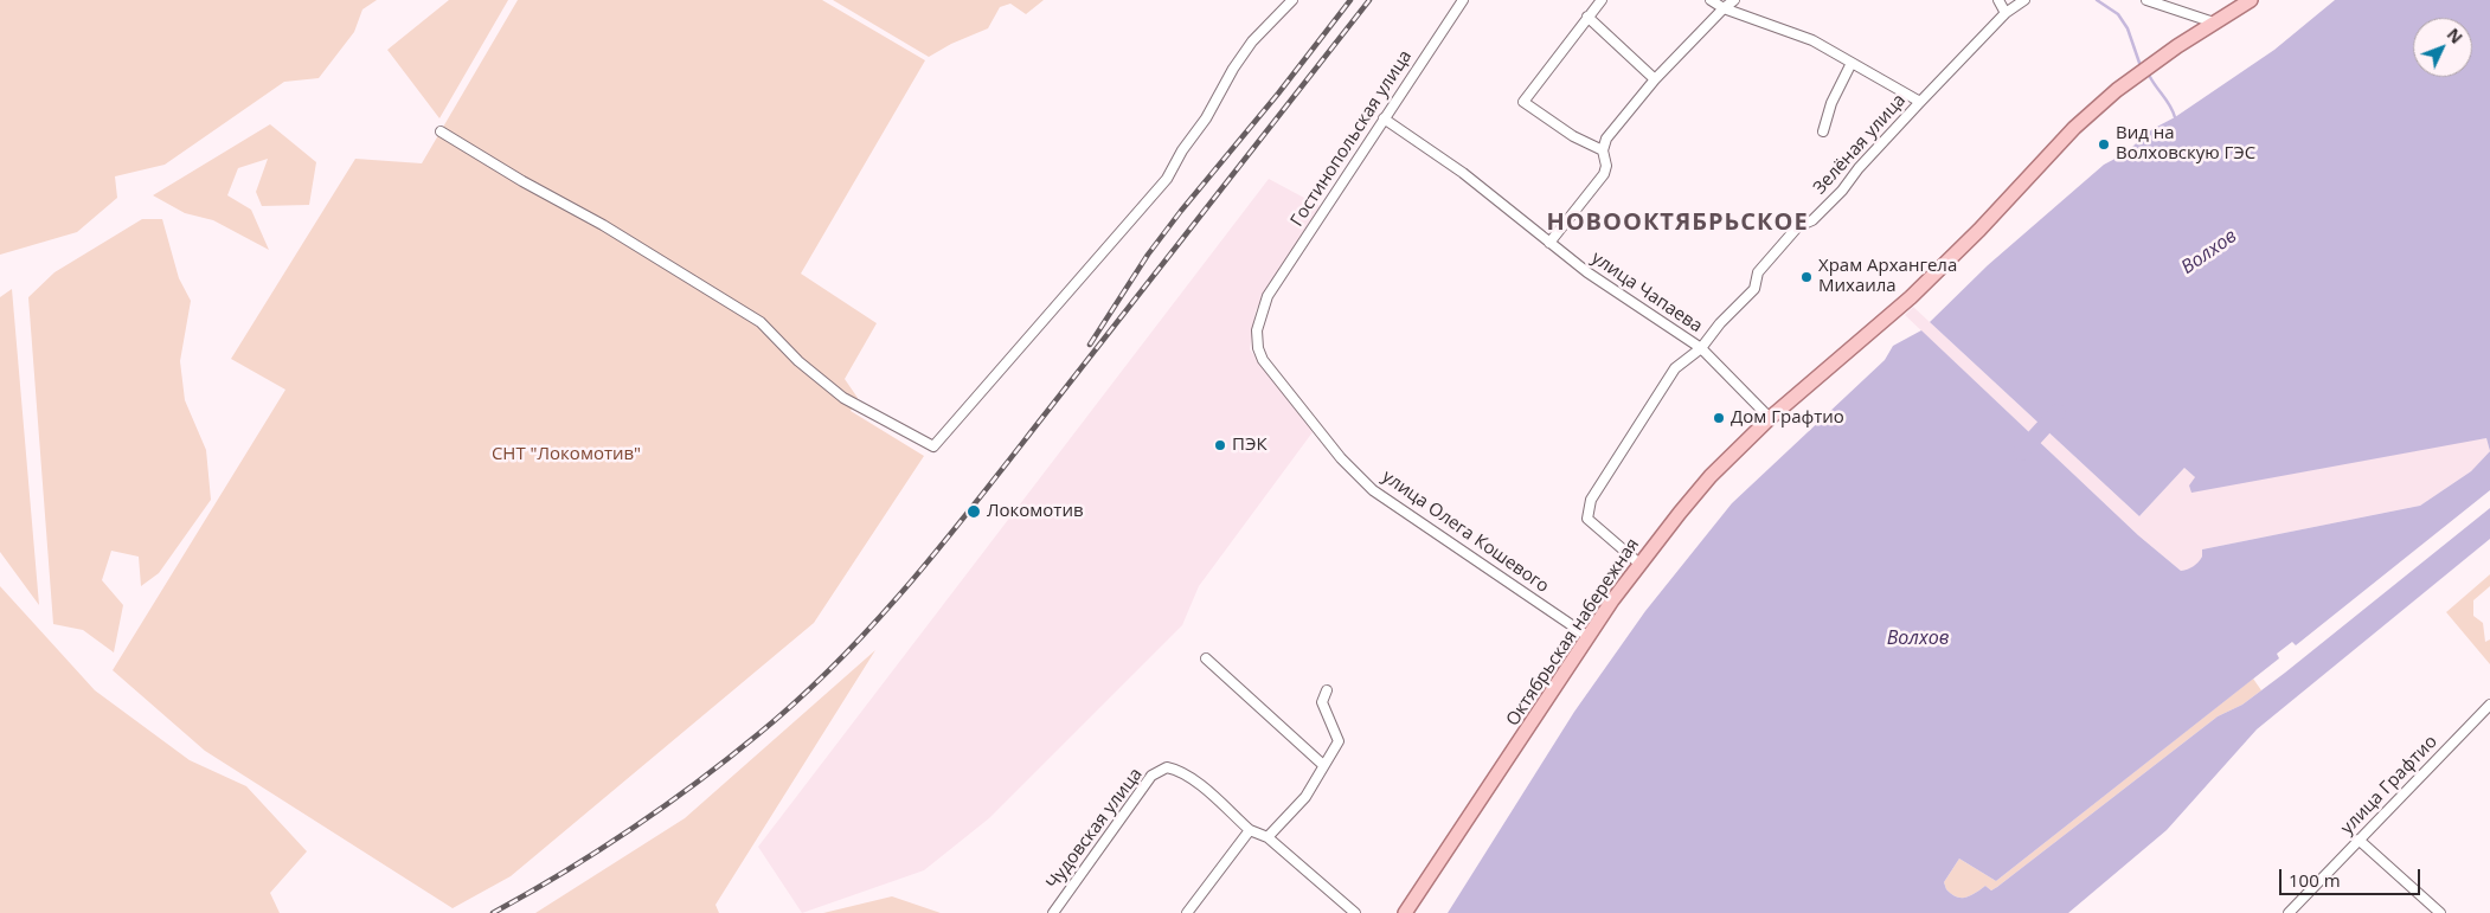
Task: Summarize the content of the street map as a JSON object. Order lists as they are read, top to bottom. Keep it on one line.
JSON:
{"streets":{"main road":["Октябрьская набережная"],"street":["Гостинопольская улица","Зелёная улица","улица Чапаева","улица Олега Кошевого","улица Графтио","Чудовская улица"]},"crossings":[["Гостинопольская улица","улица Чапаева"],["Гостинопольская улица","улица Олега Кошевого"],["Зелёная улица","улица Чапаева"],["Зелёная улица","Октябрьская набережная"],["улица Чапаева","Октябрьская набережная"],["улица Олега Кошевого","Октябрьская набережная"]],"districts":["НОВООКТЯБРЬСКОЕ"],"water":["Волхов"],"parks":["СНТ \"Локомотив\""],"places":["Вид на Волховскую ГЭС","Храм Архангела Михаила","Дом Графтио","ПЭК","Локомотив"],"scale_bar":"100 m","north":"top right"}
